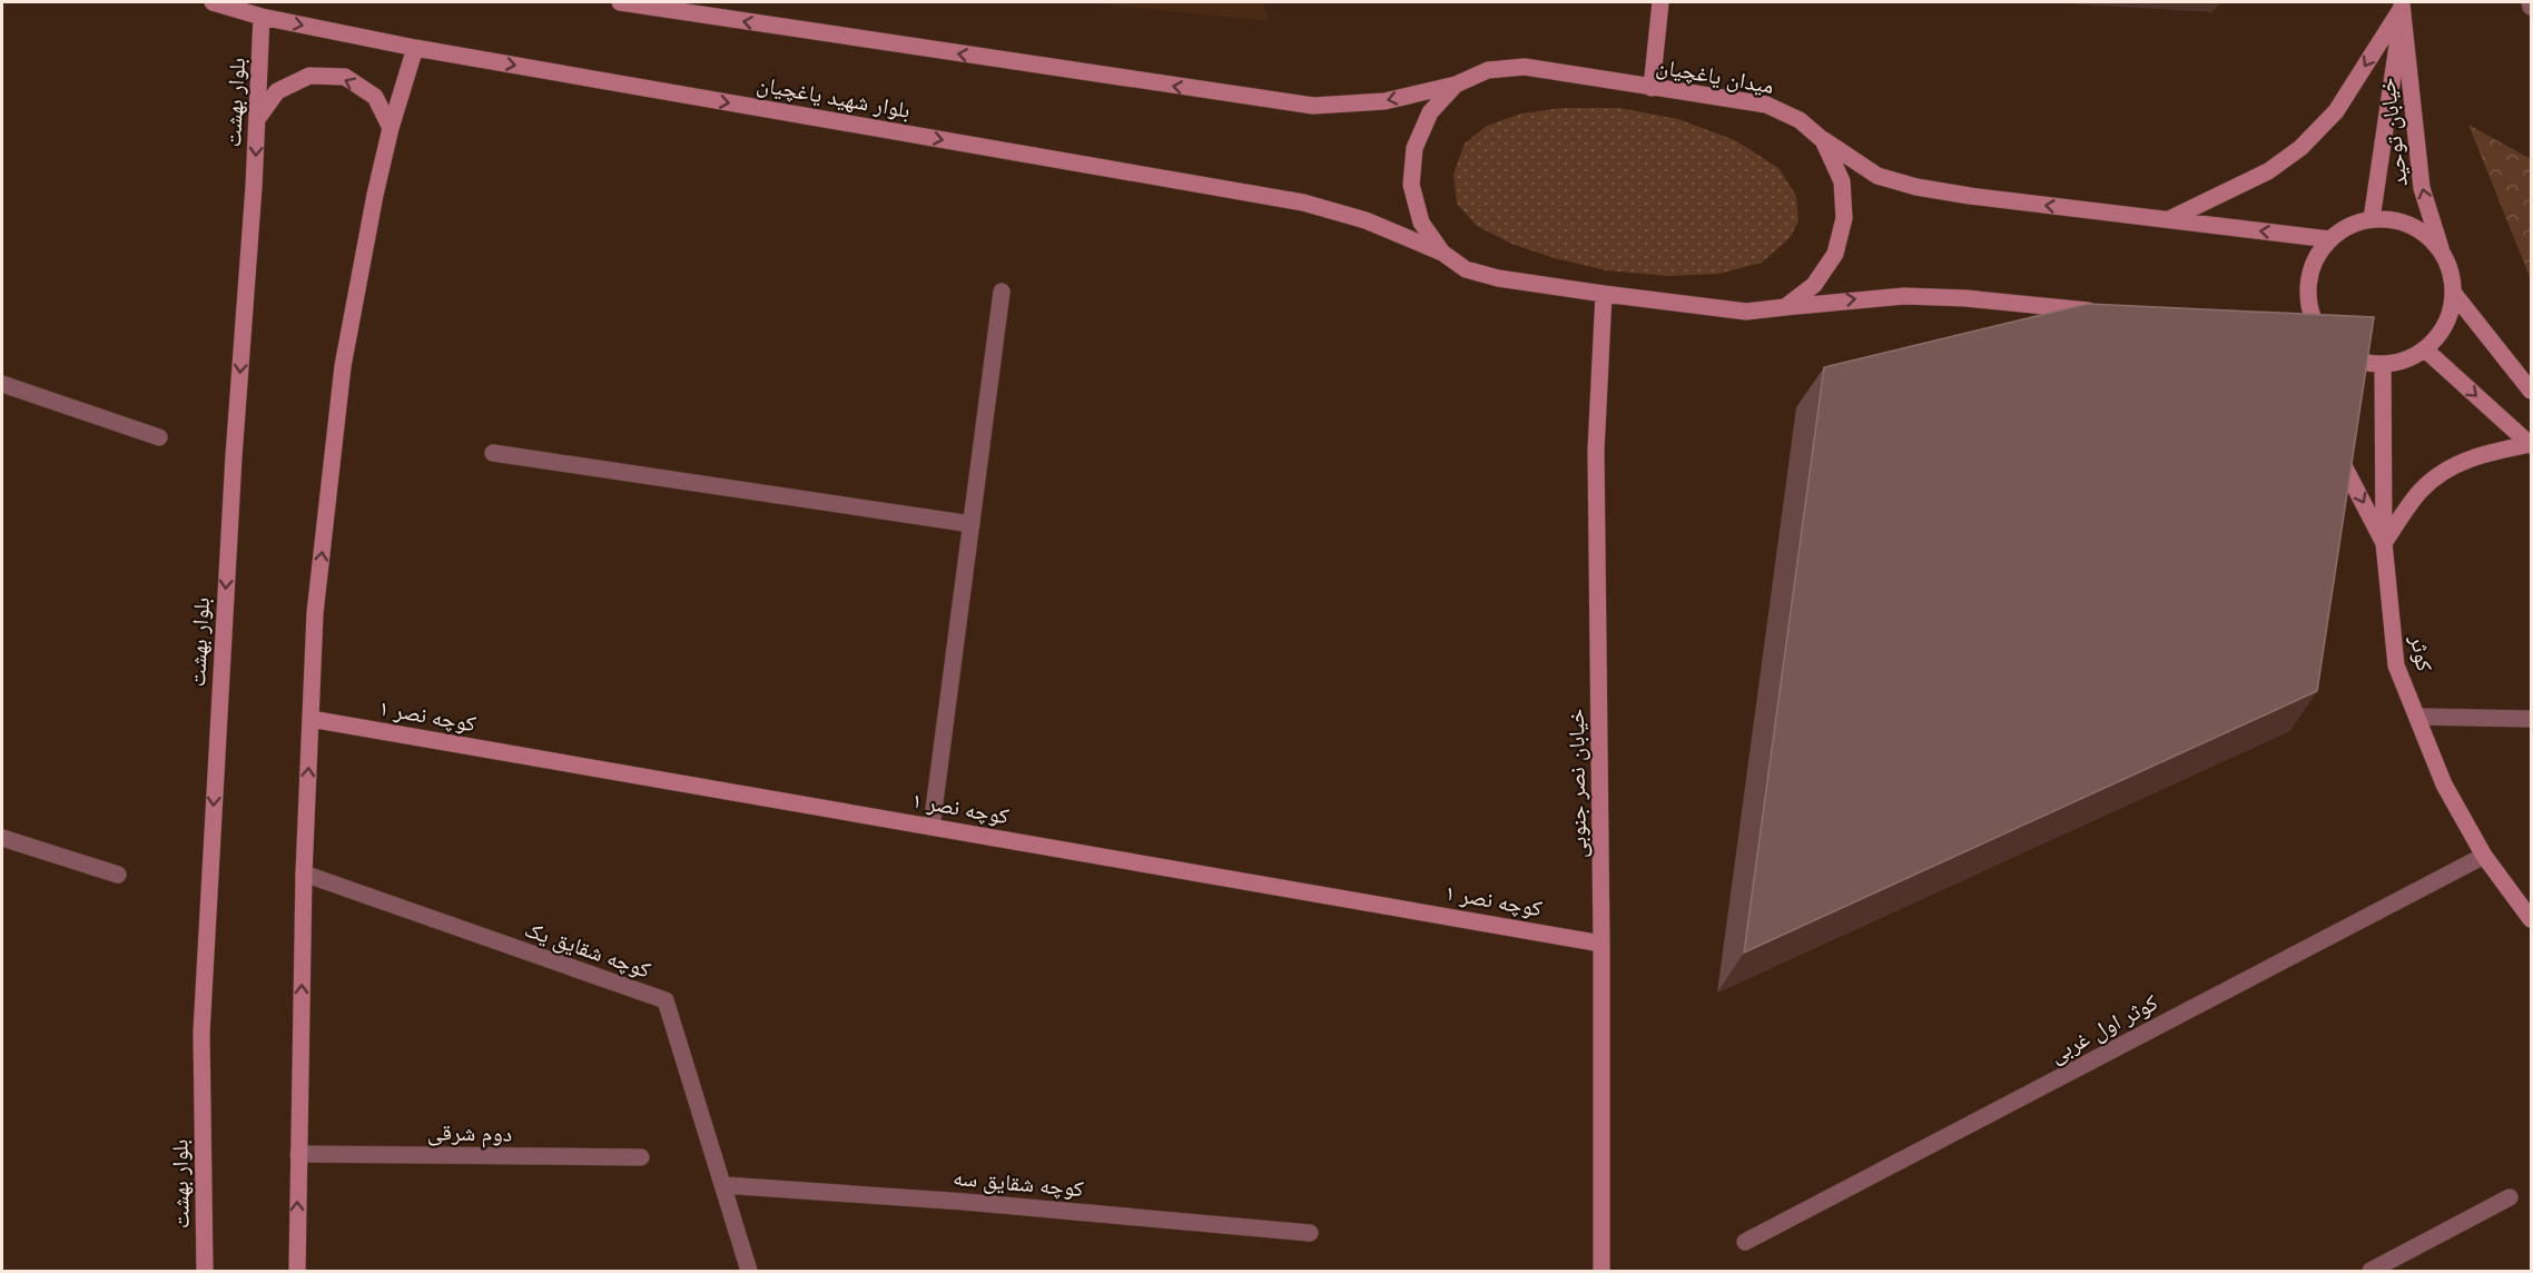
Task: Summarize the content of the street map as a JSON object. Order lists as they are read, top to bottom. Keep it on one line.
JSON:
{"streets":{"main road":["میدان یاغچیان","بلوار شهید یاغچیان","بلوار بهشت","خیابان توحید","کوثر","کوچه نصر ۱","خیابان نصر جنوبی"],"street":["کوچه شقایق یک","کوثر اول غربی","دوم شرقی","کوچه شقایق سه"]},"crossings":[["میدان یاغچیان","بلوار شهید یاغچیان"],["میدان یاغچیان","خیابان نصر جنوبی"],["بلوار شهید یاغچیان","بلوار بهشت"],["خیابان توحید","کوثر"],["کوثر","کوثر اول غربی"],["کوچه نصر ۱","خیابان نصر جنوبی"],["کوچه شقایق یک","کوچه شقایق سه"]]}
